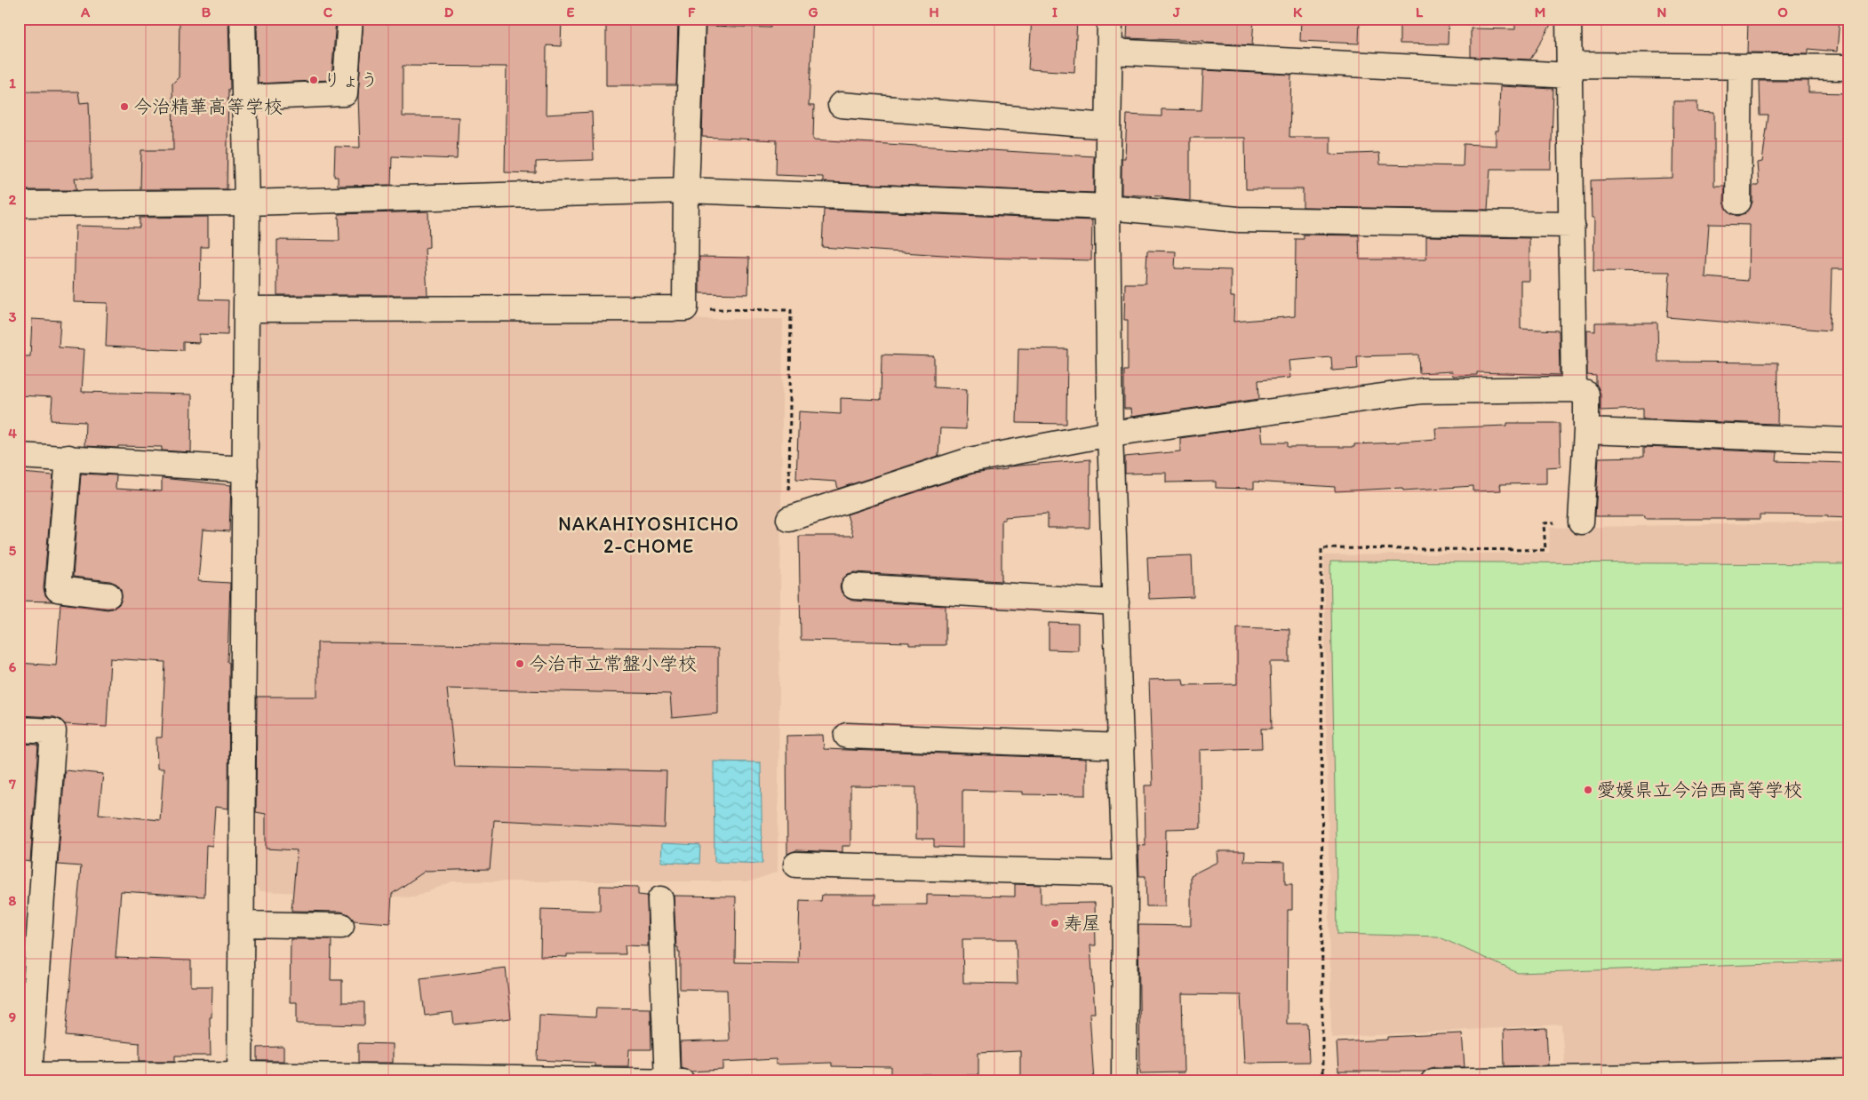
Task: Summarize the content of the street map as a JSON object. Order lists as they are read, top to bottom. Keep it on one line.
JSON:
{"districts":["NAKAHIYOSHICHO 2-CHOME"],"places":["りょう","今治精華高等学校","今治市立常盤小学校","愛媛県立今治西高等学校","寿屋"],"grid":{"columns":["A","B","C","D","E","F","G","H","I","J","K","L","M","N","O"],"rows":["1","2","3","4","5","6","7","8","9"]}}
